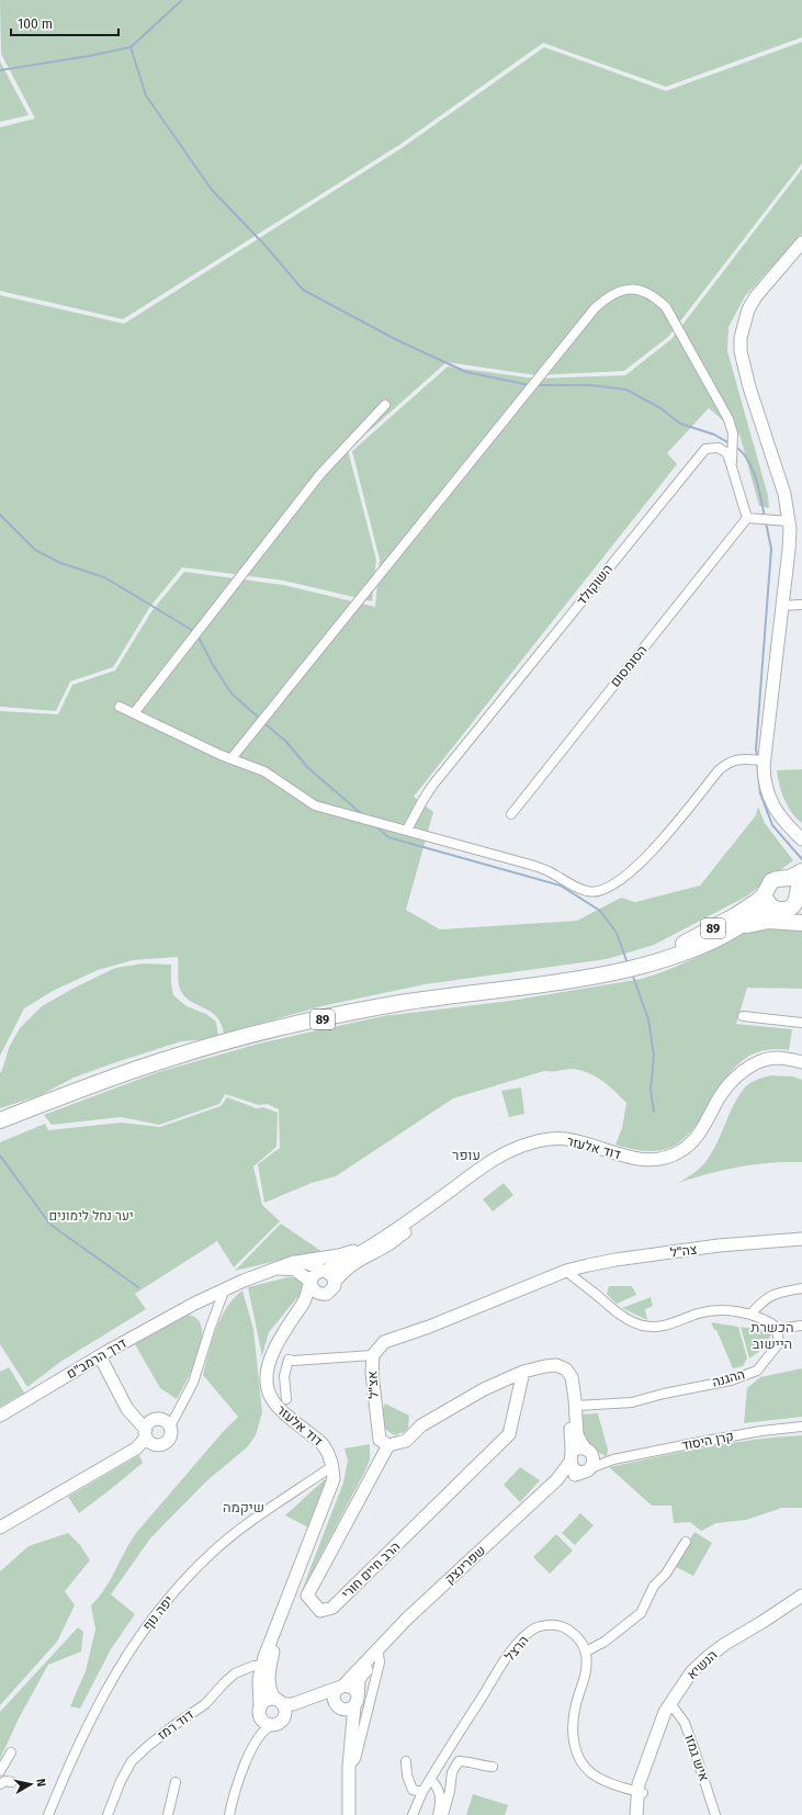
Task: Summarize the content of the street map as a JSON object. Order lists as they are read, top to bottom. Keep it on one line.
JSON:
{"streets":{"highway":["89"],"street":["השוקולד","הסומסום","דוד אלעזר","צה\"ל","דרך הרמב\"ם","ההגנה","אצ\"ל","קרן היסוד","שפרינצק","הרב חיים חורי","יפה נוף","הרצל","הנשיא","דוד רמז","איש גמזו"]},"crossings":[["דוד אלעזר","דרך הרמב\"ם"],["דוד אלעזר","יפה נוף"],["דוד אלעזר","דוד רמז"],["צה\"ל","אצ\"ל"],["אצ\"ל","הרב חיים חורי"],["קרן היסוד","שפרינצק"],["הנשיא","איש גמזו"]],"districts":["עופר","הכשרת היישוב","שיקמה"],"parks":["יער נחל לימונים"],"scale_bar":"100 m","north":"right"}
